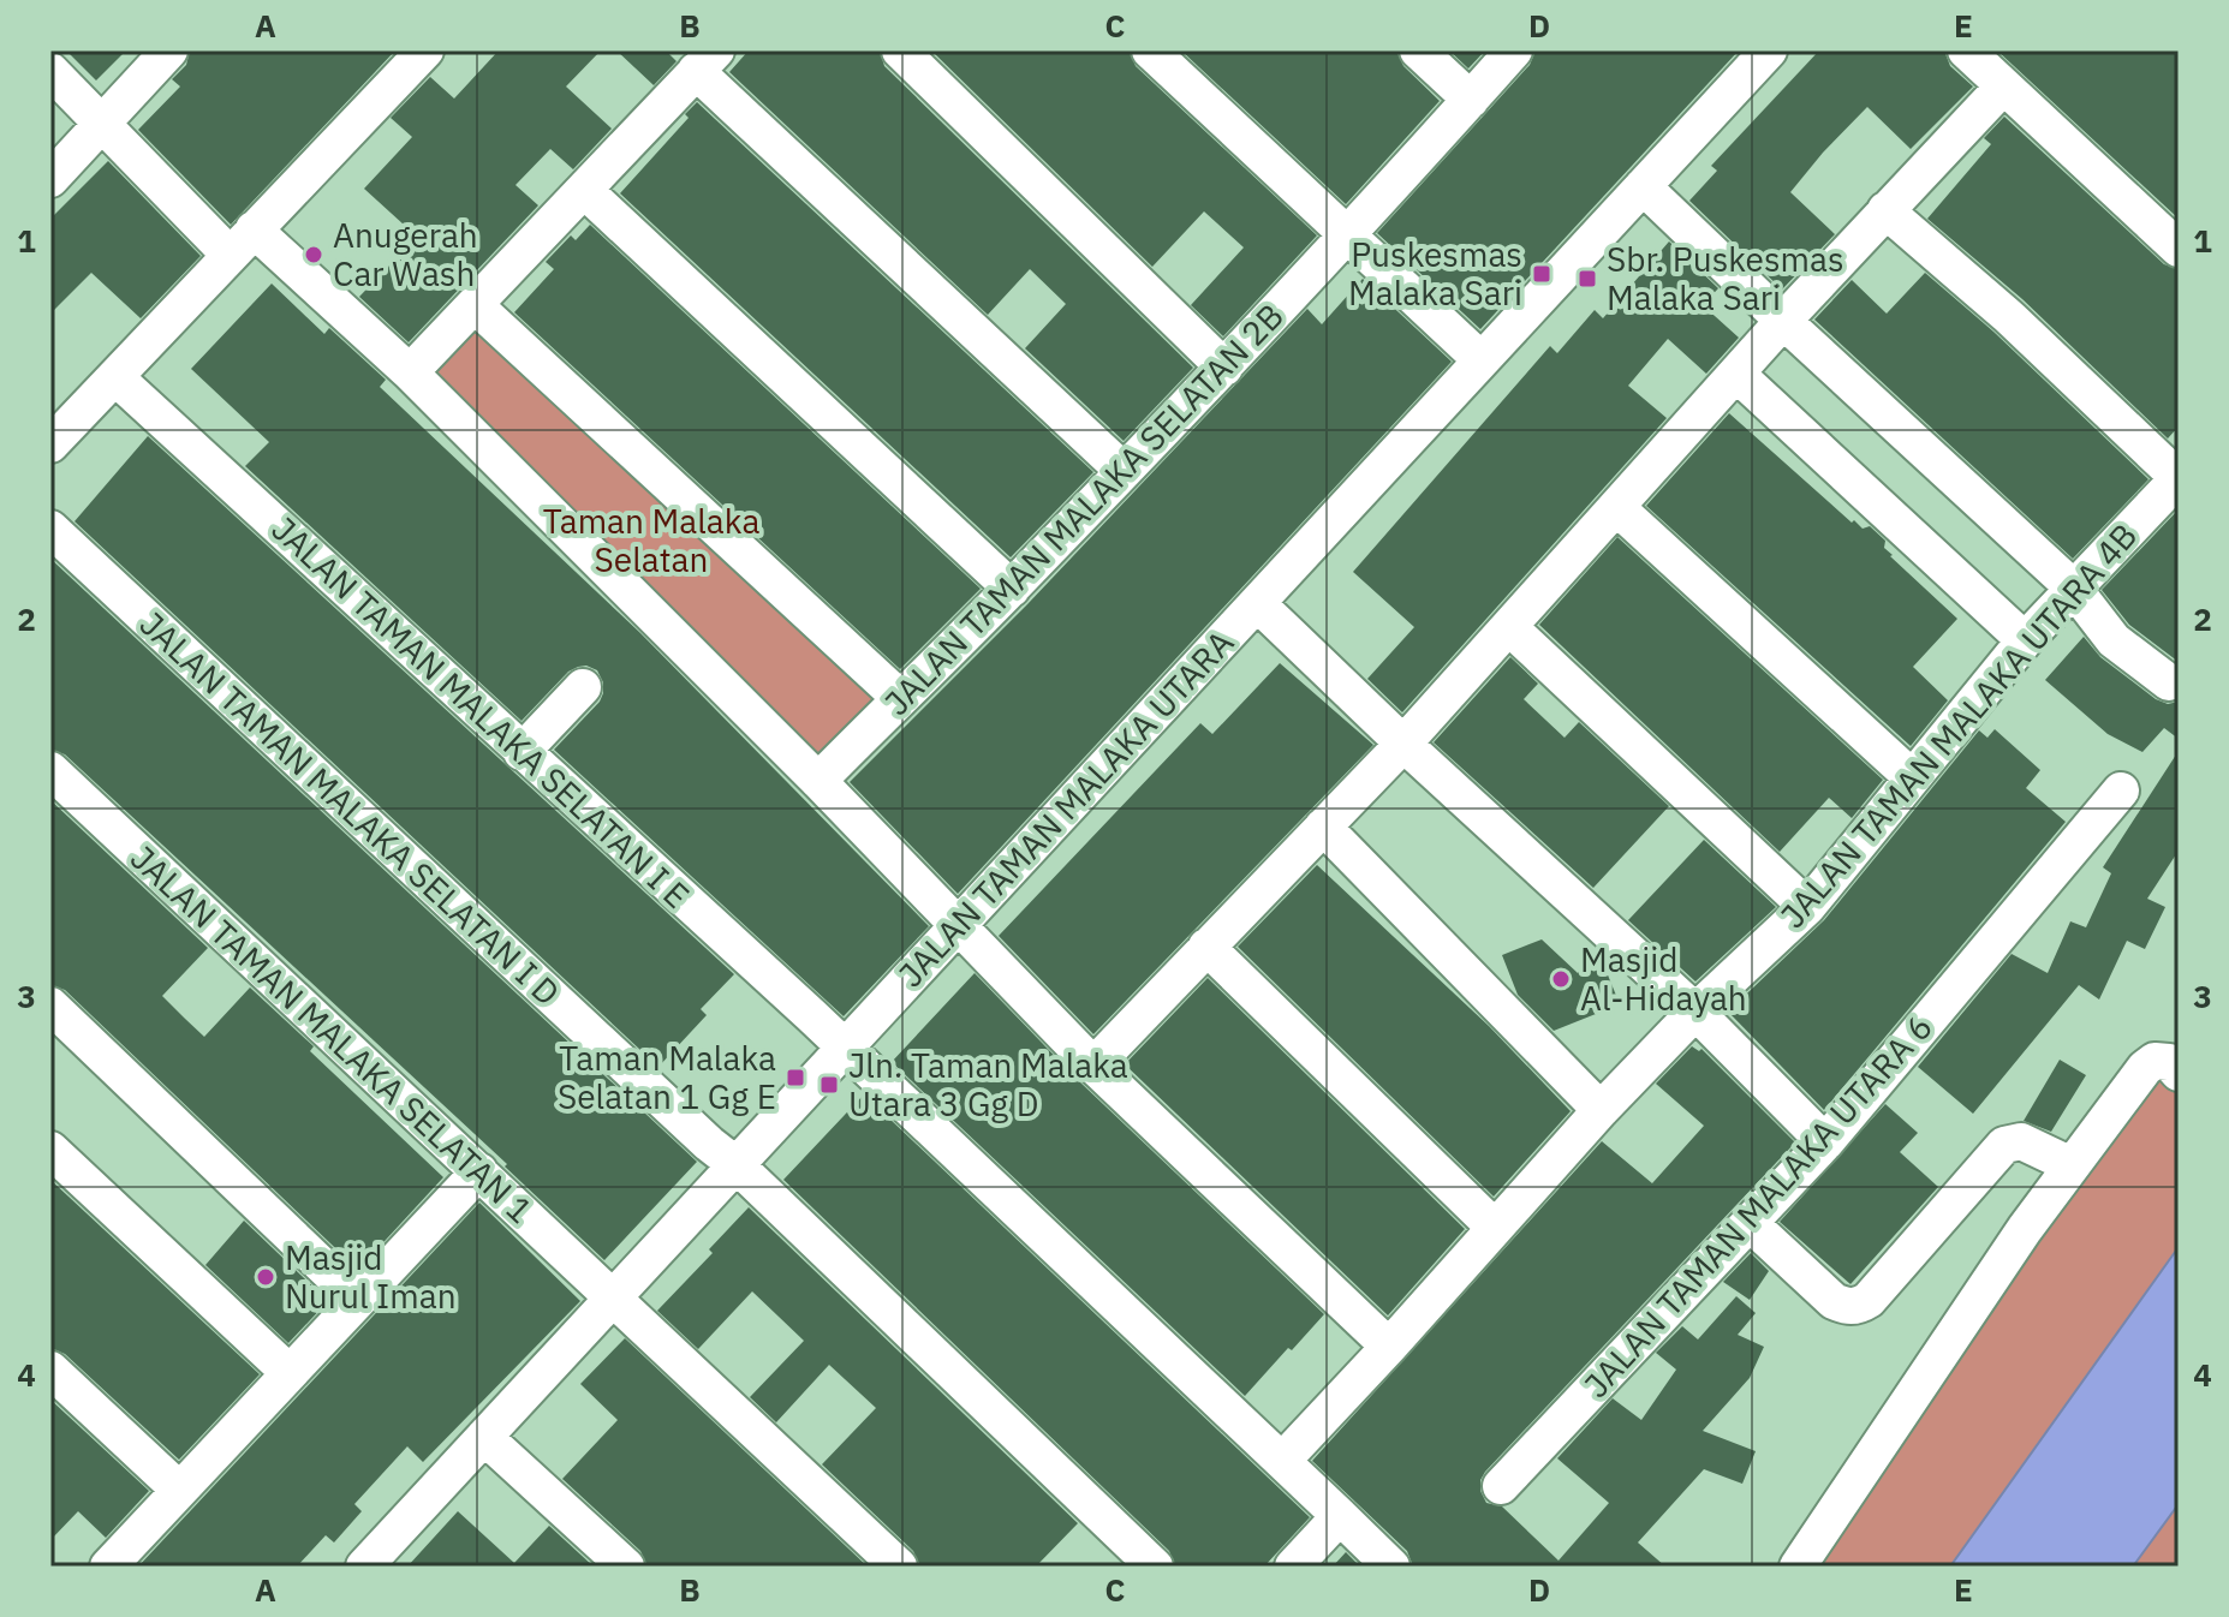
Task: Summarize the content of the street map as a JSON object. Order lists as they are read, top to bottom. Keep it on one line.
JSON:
{"streets":{"street":["JALAN TAMAN MALAKA SELATAN 2B","JALAN TAMAN MALAKA SELATAN I E","JALAN TAMAN MALAKA UTARA 4B","JALAN TAMAN MALAKA SELATAN I D","JALAN TAMAN MALAKA UTARA","JALAN TAMAN MALAKA SELATAN 1","JALAN TAMAN MALAKA UTARA 6"]},"crossings":[["JALAN TAMAN MALAKA SELATAN I E","JALAN TAMAN MALAKA UTARA 4B"],["JALAN TAMAN MALAKA SELATAN I E","JALAN TAMAN MALAKA UTARA"],["JALAN TAMAN MALAKA SELATAN I D","JALAN TAMAN MALAKA UTARA"],["JALAN TAMAN MALAKA UTARA","JALAN TAMAN MALAKA SELATAN 1"]],"parks":["Taman Malaka Selatan"],"places":{"other":["Anugerah Car Wash","Masjid Al-Hidayah","Masjid Nurul Iman"],"transit":["Puskesmas Malaka Sari","Sbr. Puskesmas Malaka Sari","Taman Malaka Selatan 1 Gg E","Jln. Taman Malaka Utara 3 Gg D"]},"grid":{"columns":["A","B","C","D","E"],"rows":["1","2","3","4"]}}
